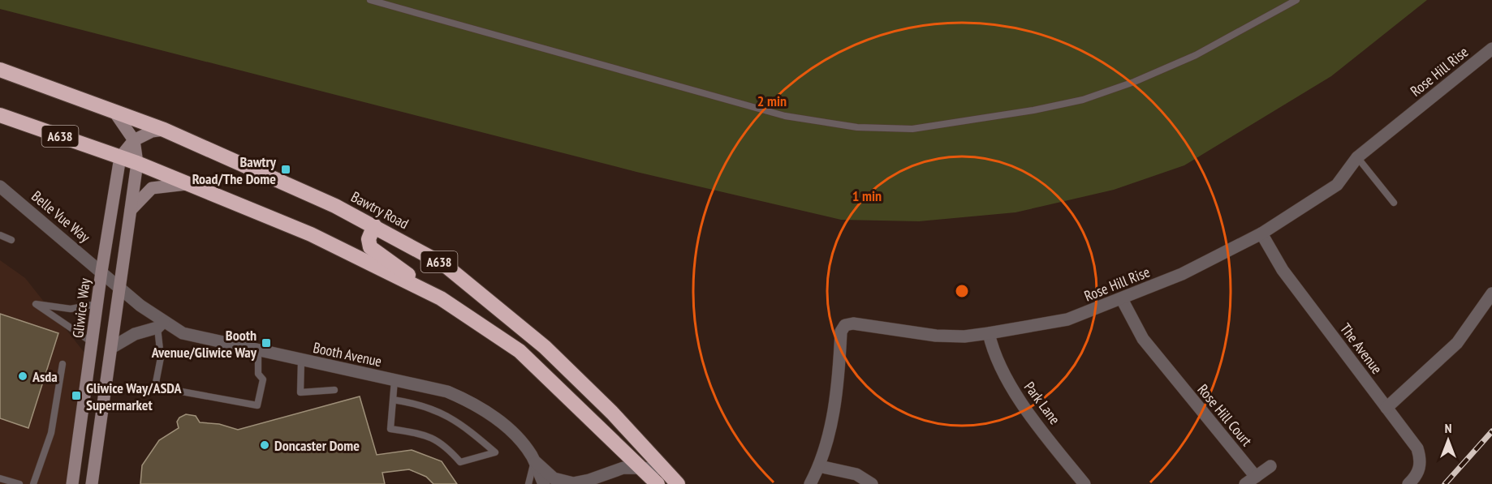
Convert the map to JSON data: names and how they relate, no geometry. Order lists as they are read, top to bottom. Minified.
{"streets":{"highway":["A638","Bawtry Road"],"street":["Rose Hill Rise","Belle Vue Way","Gliwice Way","The Avenue","Booth Avenue","Park Lane","Rose Hill Court"]},"crossings":[["Rose Hill Rise","The Avenue"],["Rose Hill Rise","Park Lane"],["Rose Hill Rise","Rose Hill Court"],["A638","Gliwice Way"],["Bawtry Road","Gliwice Way"],["Belle Vue Way","Gliwice Way"],["Belle Vue Way","Booth Avenue"]],"places":{"transit":["Bawtry Road/The Dome","Booth Avenue/Gliwice Way","Gliwice Way/ASDA Supermarket"],"other":["Asda","Doncaster Dome"]},"north":"top","rings":["2 min","1 min"]}
